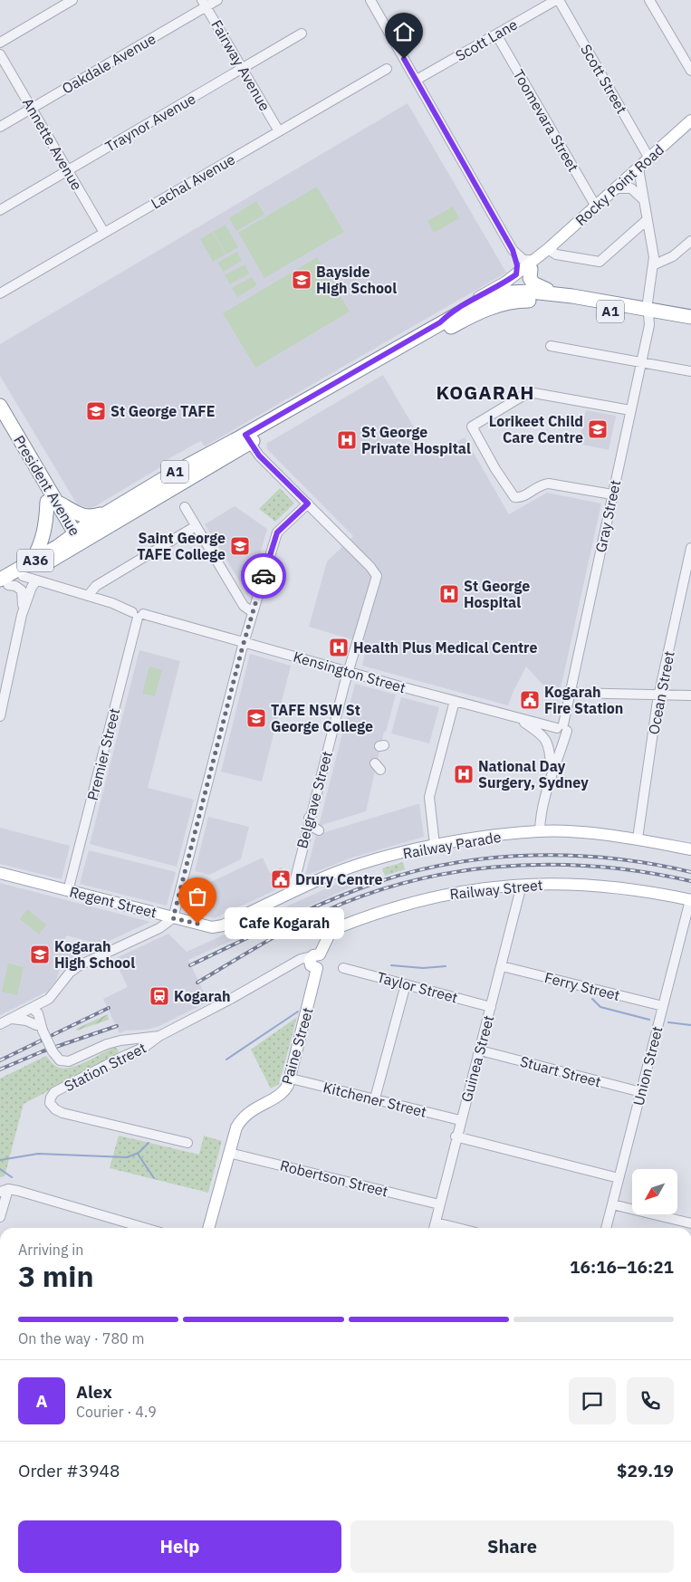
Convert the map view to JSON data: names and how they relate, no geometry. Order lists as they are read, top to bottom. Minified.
{"streets":{"highway":["A1","President Avenue","A36"],"main road":["Rocky Point Road","Railway Parade","Railway Street","Regent Street","Paine Street"],"street":["Scott Lane","Oakdale Avenue","Fairway Avenue","Scott Street","Toomevara Street","Traynor Avenue","Annette Avenue","Lachal Avenue","Gray Street","Kensington Street","Ocean Street","Premier Street","Belgrave Street","Ferry Street","Taylor Street","Guinea Street","Union Street","Station Street","Stuart Street","Kitchener Street","Robertson Street"]},"crossings":[["Scott Lane","Scott Street"],["Scott Lane","Toomevara Street"],["Oakdale Avenue","Fairway Avenue"],["Oakdale Avenue","Annette Avenue"],["Fairway Avenue","Traynor Avenue"],["Fairway Avenue","Lachal Avenue"],["Scott Street","Rocky Point Road"],["Toomevara Street","Rocky Point Road"],["Traynor Avenue","Annette Avenue"],["Annette Avenue","Lachal Avenue"],["Rocky Point Road","A1"],["Rocky Point Road","Gray Street"],["A1","President Avenue"],["A1","Gray Street"],["A1","A36"],["President Avenue","A36"],["Gray Street","Kensington Street"],["Gray Street","Railway Parade"],["A36","Kensington Street"],["Kensington Street","Premier Street"],["Kensington Street","Belgrave Street"],["Ocean Street","Railway Parade"],["Premier Street","Regent Street"],["Belgrave Street","Railway Parade"],["Railway Parade","Regent Street"],["Railway Street","Paine Street"],["Railway Street","Guinea Street"],["Railway Street","Union Street"],["Railway Street","Station Street"],["Ferry Street","Guinea Street"],["Ferry Street","Union Street"],["Taylor Street","Guinea Street"],["Paine Street","Station Street"],["Paine Street","Kitchener Street"],["Paine Street","Robertson Street"],["Guinea Street","Stuart Street"],["Guinea Street","Kitchener Street"],["Guinea Street","Robertson Street"],["Union Street","Stuart Street"]],"districts":["KOGARAH"],"places":{"school or university":["Bayside High School","St George TAFE","Lorikeet Child Care Centre","Saint George TAFE College","TAFE NSW St George College","Kogarah High School"],"hospital":["St George Private Hospital","St George Hospital","Health Plus Medical Centre","National Day Surgery, Sydney"],"public building":["Kogarah Fire Station","Drury Centre"],"other":["Cafe Kogarah"],"station":["Kogarah"]},"north":"bottom left","page":{"bubble":"Cafe Kogarah","heading":["3 min","Arriving in","16:16–16:21"],"panel":["Alex","Courier · 4.9","Order #3948","$29.19"],"bar":"On the way · 780 m","round":"A","buttons":["Help","Share"]}}
